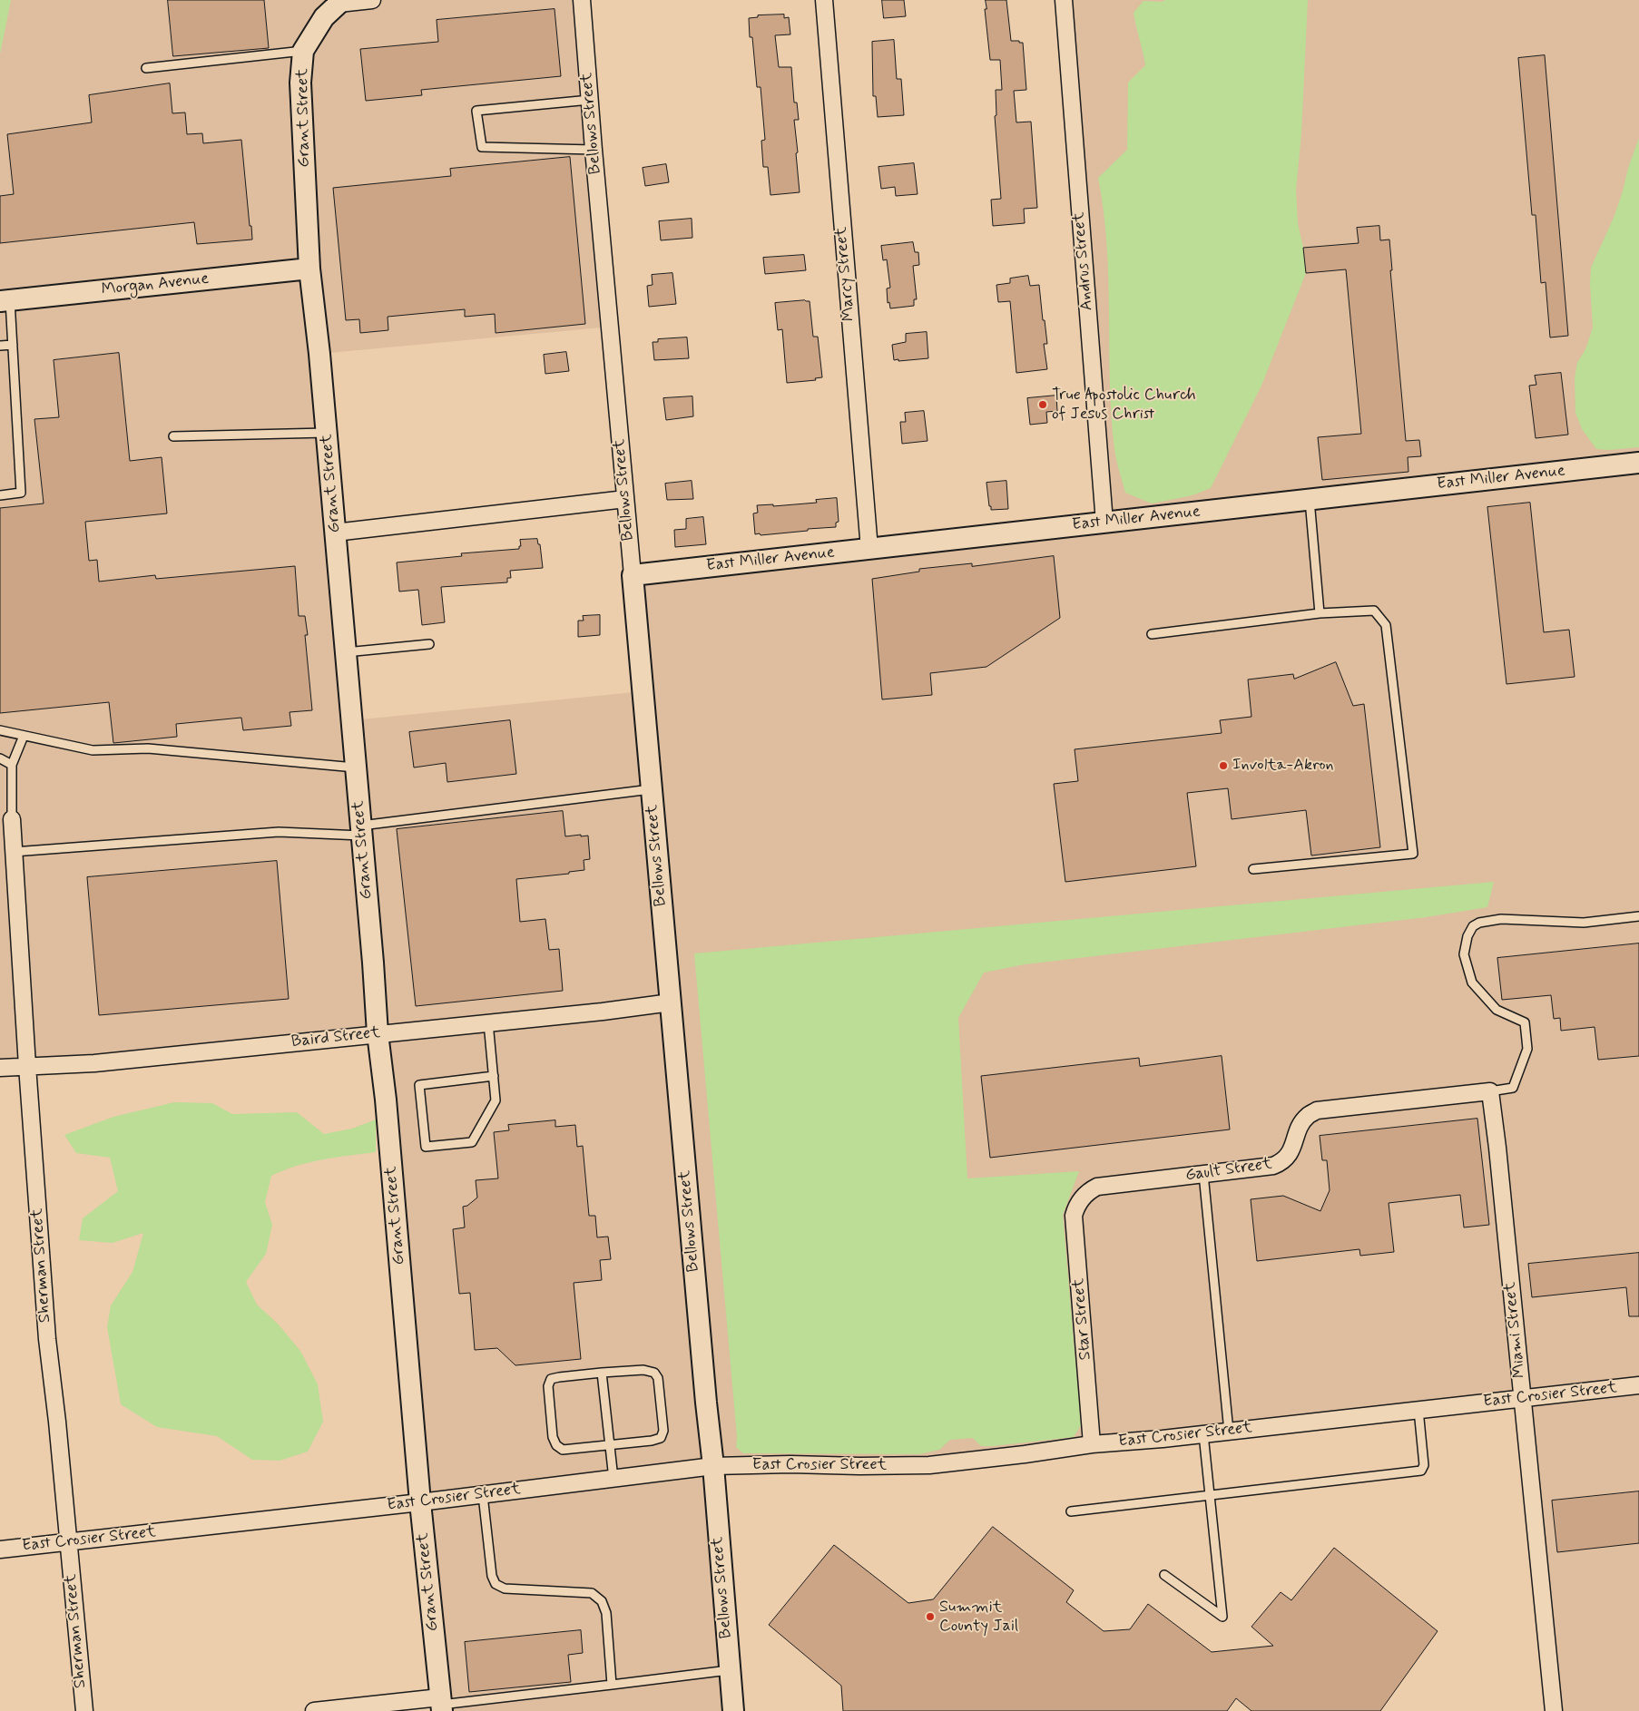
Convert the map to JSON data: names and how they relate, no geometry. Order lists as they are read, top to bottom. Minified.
{"streets":{"street":["Grant Street","Bellows Street","Andrus Street","Marcy Street","Morgan Avenue","East Miller Avenue","Baird Street","Gault Street","Sherman Street","Star Street","Miami Street","East Crosier Street"]},"crossings":[["Grant Street","Morgan Avenue"],["Grant Street","Baird Street"],["Grant Street","East Crosier Street"],["Bellows Street","East Miller Avenue"],["Bellows Street","Baird Street"],["Bellows Street","East Crosier Street"],["Andrus Street","East Miller Avenue"],["Marcy Street","East Miller Avenue"],["Baird Street","Sherman Street"],["Gault Street","Star Street"],["Gault Street","Miami Street"],["Sherman Street","East Crosier Street"],["Star Street","East Crosier Street"],["Miami Street","East Crosier Street"]],"places":["True Apostolic Church of Jesus Christ","Involta-Akron","Summit County Jail"]}
